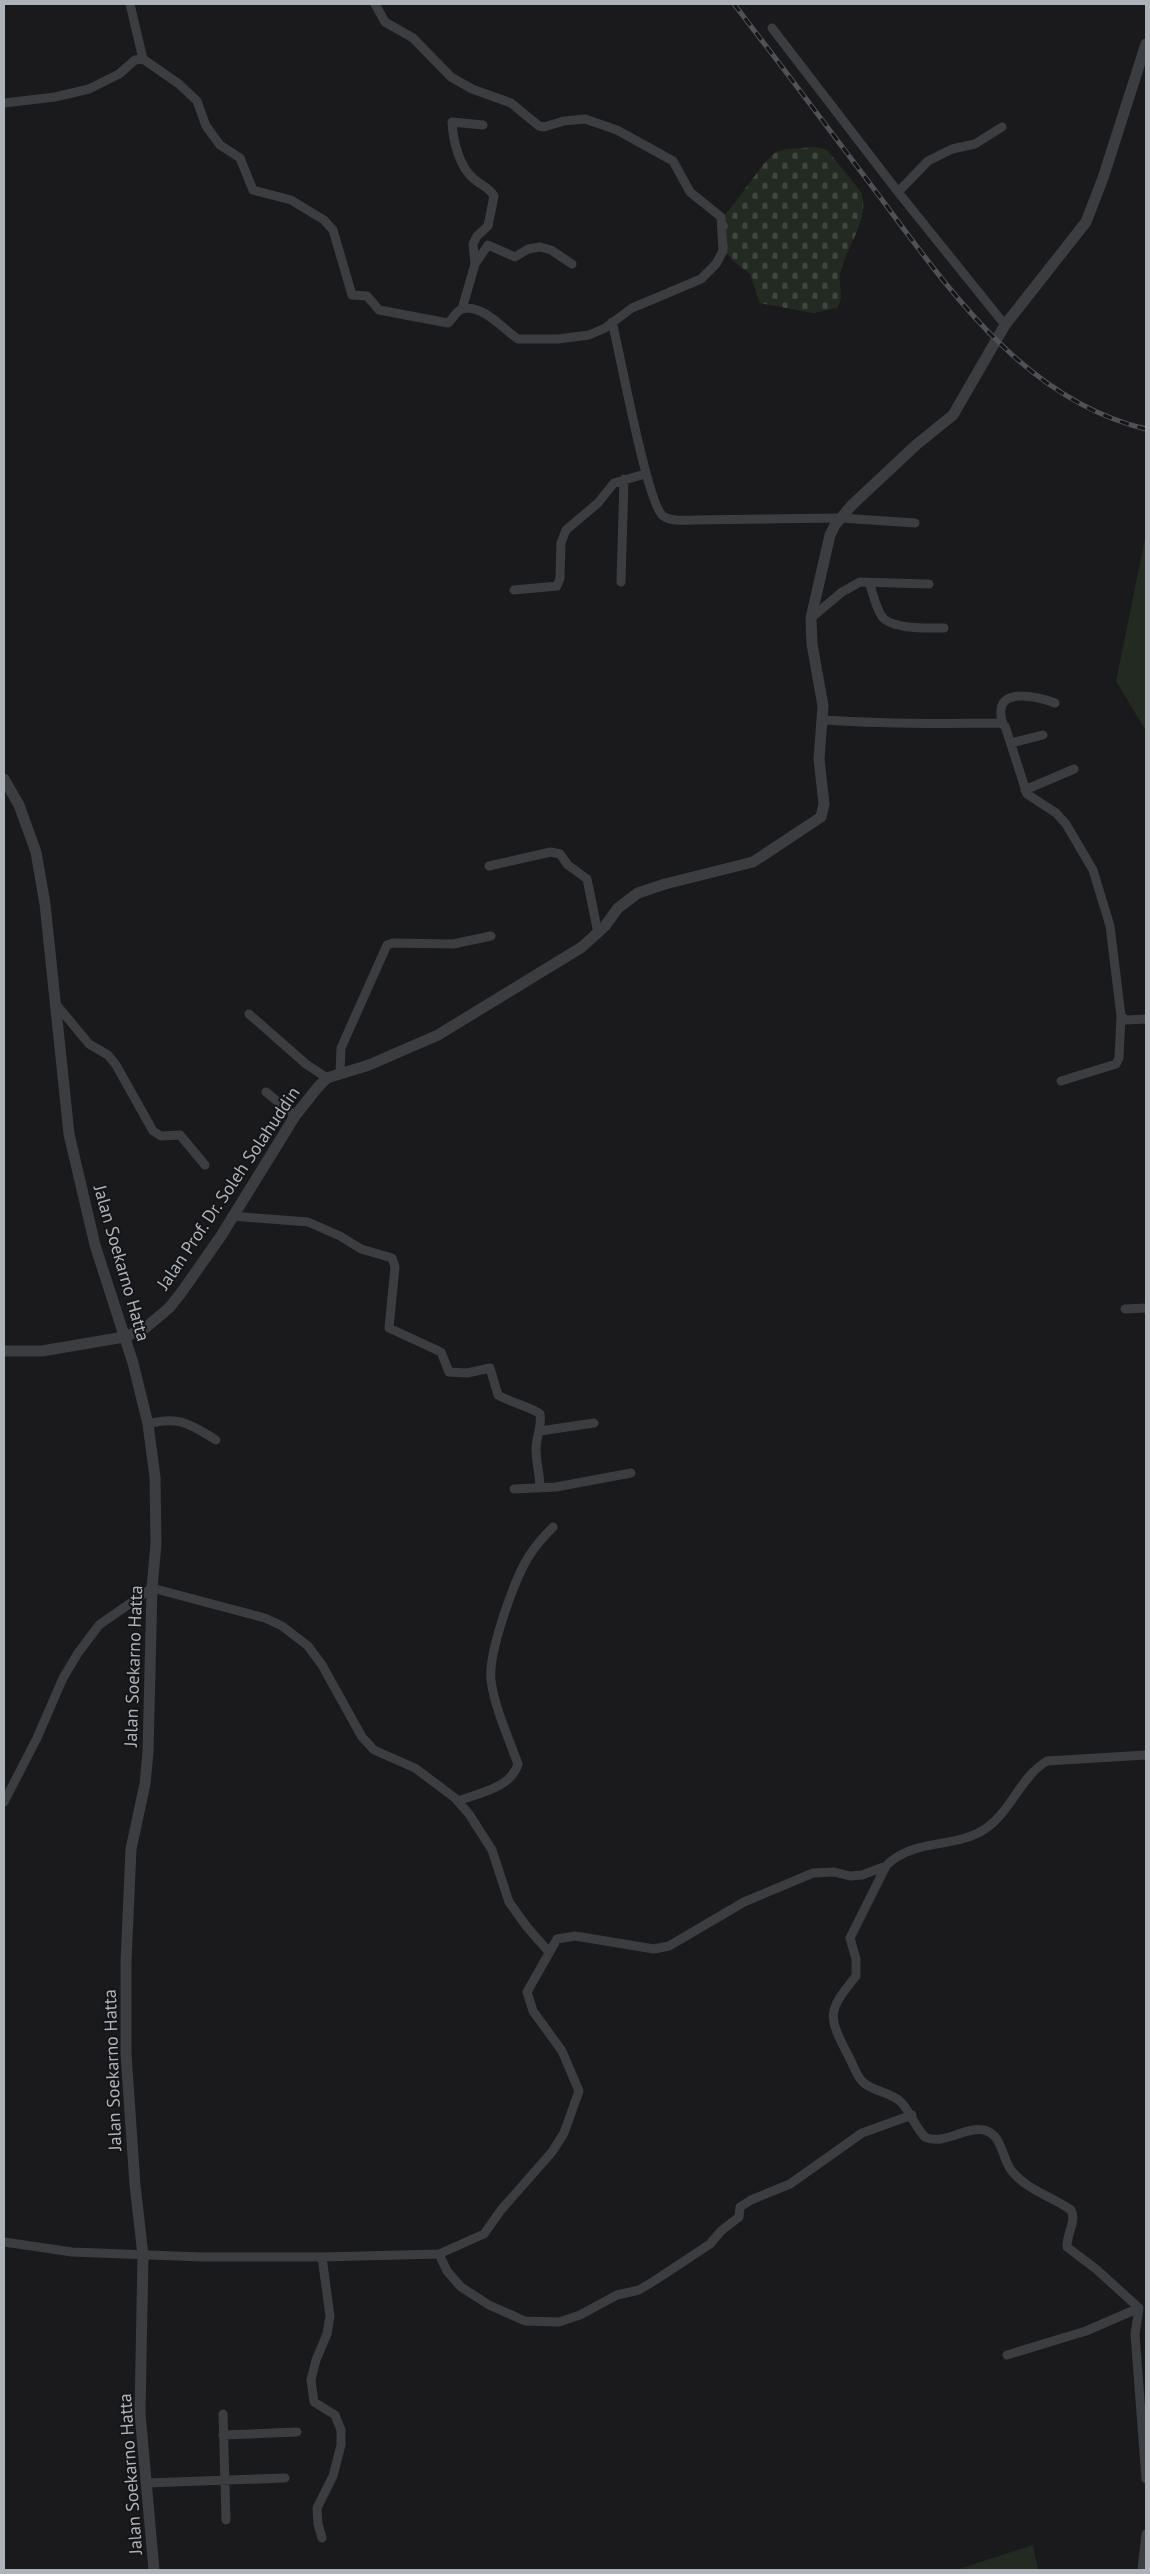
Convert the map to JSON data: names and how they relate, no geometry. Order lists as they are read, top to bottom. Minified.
{"streets":{"street":["Jalan Prof. Dr. Soleh Solahuddin","Jalan Soekarno Hatta"]},"crossings":[["Jalan Prof. Dr. Soleh Solahuddin","Jalan Soekarno Hatta"]]}
